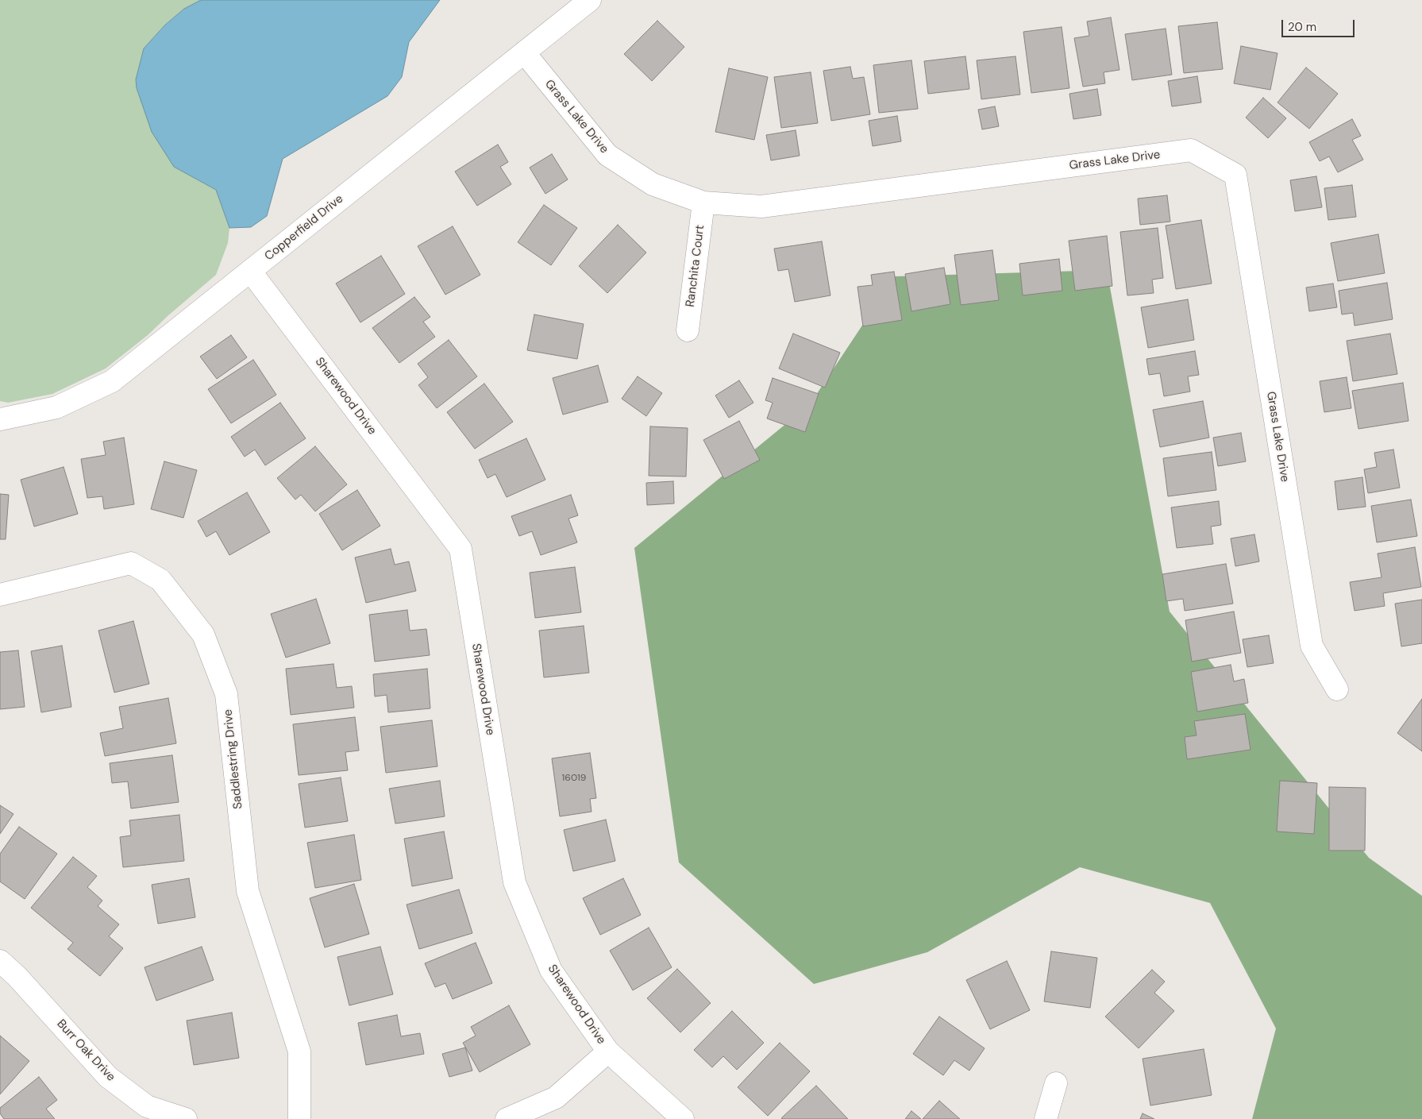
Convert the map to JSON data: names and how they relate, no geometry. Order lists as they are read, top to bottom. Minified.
{"streets":{"street":["Grass Lake Drive","Copperfield Drive","Ranchita Court","Sharewood Drive","Saddlestring Drive","Burr Oak Drive"]},"crossings":[["Grass Lake Drive","Copperfield Drive"],["Grass Lake Drive","Ranchita Court"],["Copperfield Drive","Sharewood Drive"]],"house_numbers":["16019"],"scale_bar":"20 m"}
